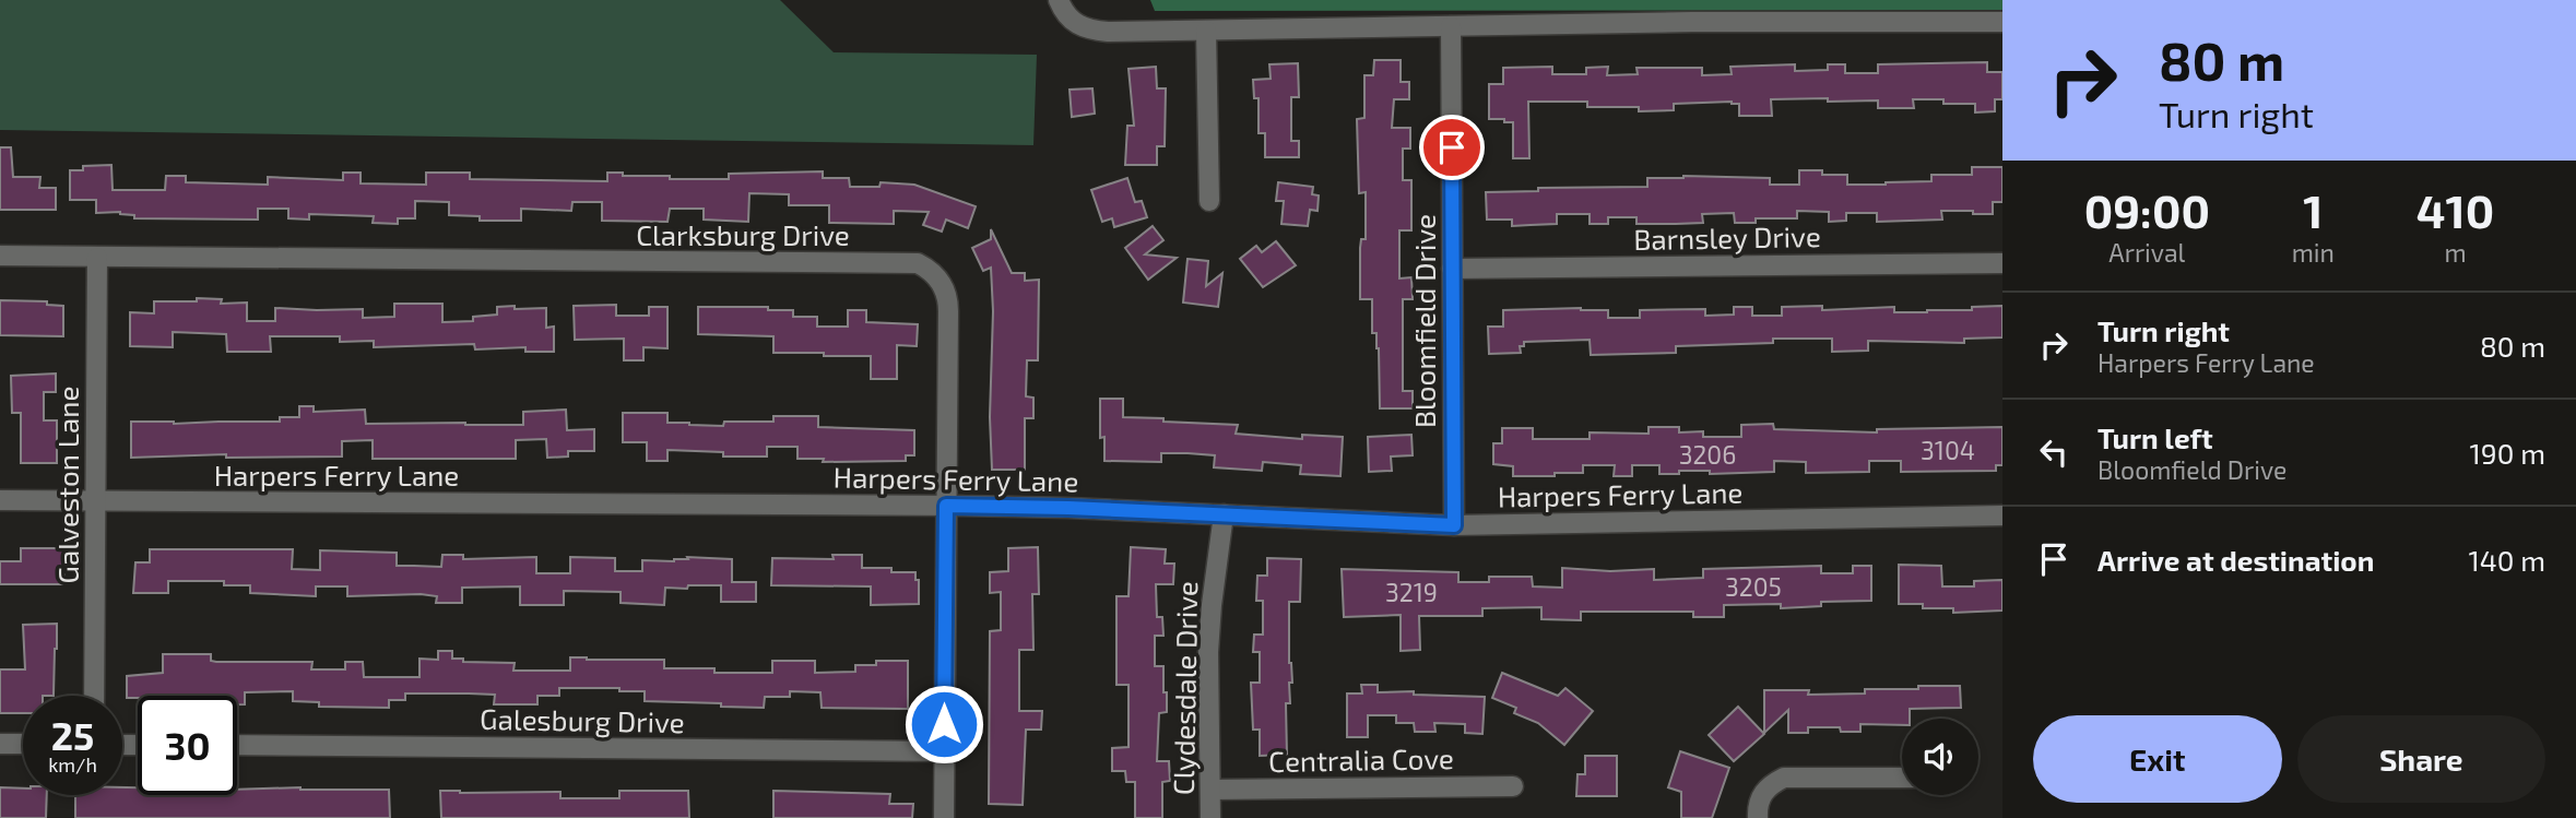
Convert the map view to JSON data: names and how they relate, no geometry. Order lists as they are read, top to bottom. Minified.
{"streets":{"street":["Clarksburg Drive","Barnsley Drive","Bloomfield Drive","Harpers Ferry Lane","Galveston Lane","Clydesdale Drive","Galesburg Drive","Centralia Cove"]},"crossings":[["Clarksburg Drive","Harpers Ferry Lane"],["Clarksburg Drive","Galveston Lane"],["Clarksburg Drive","Galesburg Drive"],["Barnsley Drive","Bloomfield Drive"],["Bloomfield Drive","Harpers Ferry Lane"],["Harpers Ferry Lane","Galveston Lane"],["Harpers Ferry Lane","Clydesdale Drive"],["Clydesdale Drive","Centralia Cove"]],"house_numbers":["3104","3206","3205","3219"],"page":{"turn":["80 m","Turn right"],"eta":["09:00","Arrival","1","min","410","m"],"list":[{"name":"Turn right","note":"Harpers Ferry Lane","value":"80 m"},{"name":"Turn left","note":"Bloomfield Drive","value":"190 m"},{"name":"Arrive at destination","value":"140 m"}],"speed":"25 km/h","limit":"30","buttons":["Exit","Share"]}}
